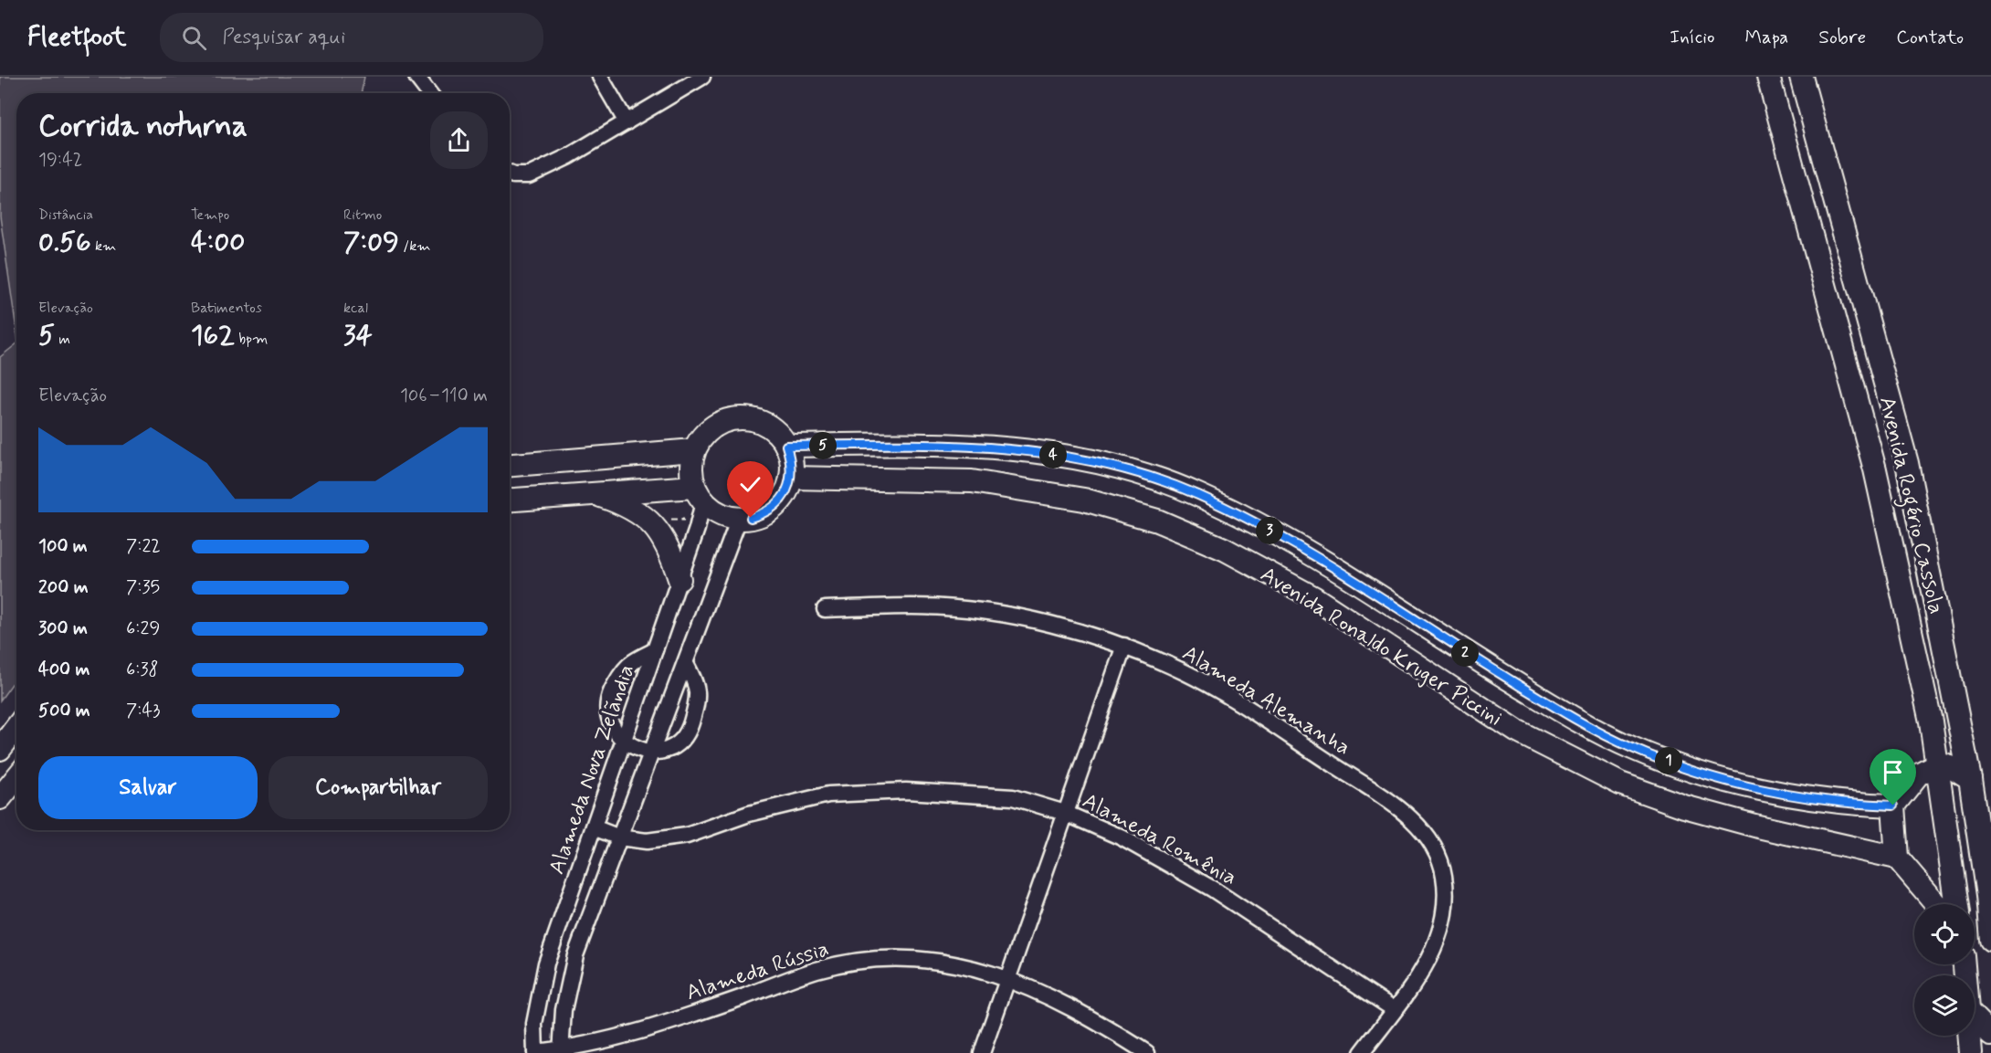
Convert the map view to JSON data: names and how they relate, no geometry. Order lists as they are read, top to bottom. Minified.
{"streets":{"main road":["Avenida Rogério Cassola","Avenida Ronaldo Kruger Piccini"],"street":["Alameda Alemanha","Alameda Nova Zelãndia","Alameda Romênia","Alameda Rússia"]},"crossings":[["Avenida Ronaldo Kruger Piccini","Alameda Nova Zelãndia"],["Alameda Alemanha","Alameda Romênia"],["Alameda Nova Zelãndia","Alameda Romênia"],["Alameda Nova Zelãndia","Alameda Rússia"]],"page":{"header":"Fleetfoot","search":"Pesquisar aqui","nav":["Início","Mapa","Sobre","Contato"],"heading":["Corrida noturna","19:42"],"stats":[["Distância","0.56 km"],["Tempo","4:00"],["Ritmo","7:09 /km"],["Elevação","5 m"],["Batimentos","162 bpm"],["kcal","34"]],"chart":["Elevação","106–110 m"],"pins":["5","4","3","2","1"],"list":[{"name":"100 m","note":"7:22"},{"name":"200 m","note":"7:35"},{"name":"300 m","note":"6:29"},{"name":"400 m","note":"6:38"},{"name":"500 m","note":"7:43"}],"buttons":["Salvar","Compartilhar"]}}
